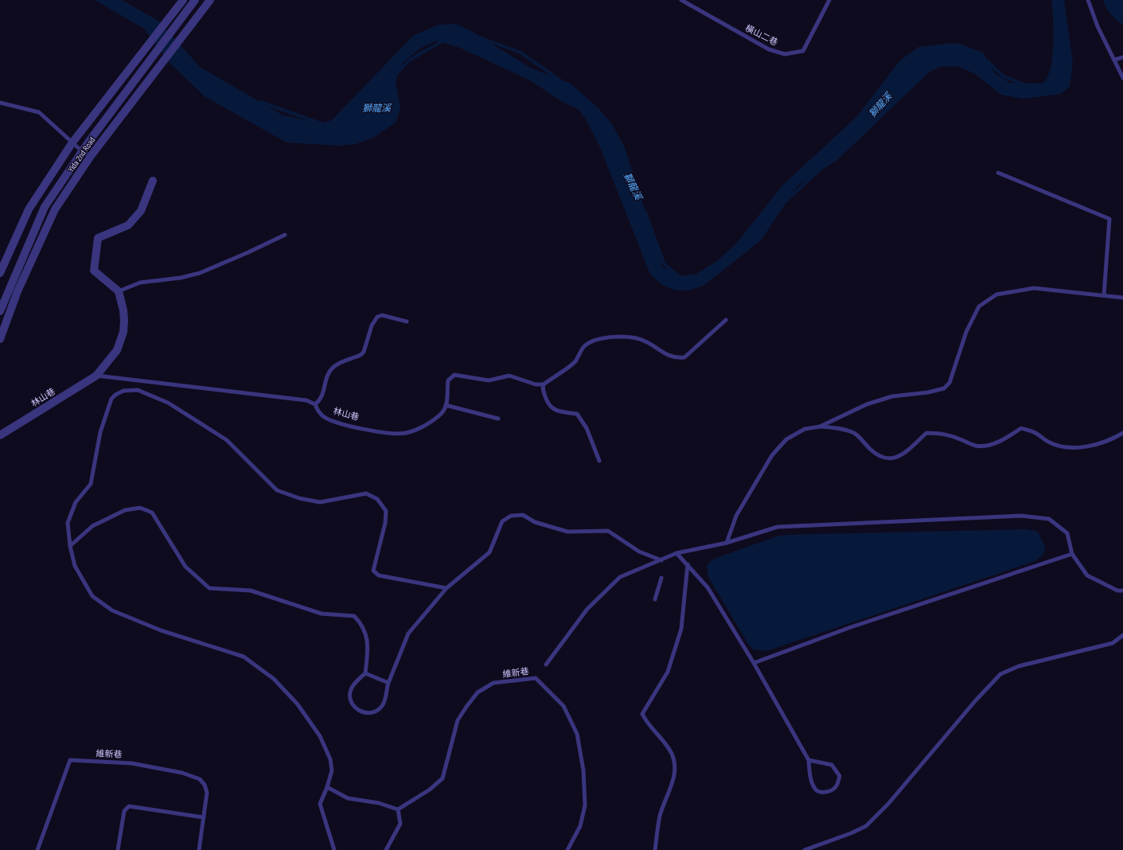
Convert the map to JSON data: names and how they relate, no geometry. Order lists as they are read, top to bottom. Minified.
{"streets":{"street":["Yida 2nd Road","林山巷"],"lane":["橫山二巷","維新巷"]},"water":["獅龍溪"]}
